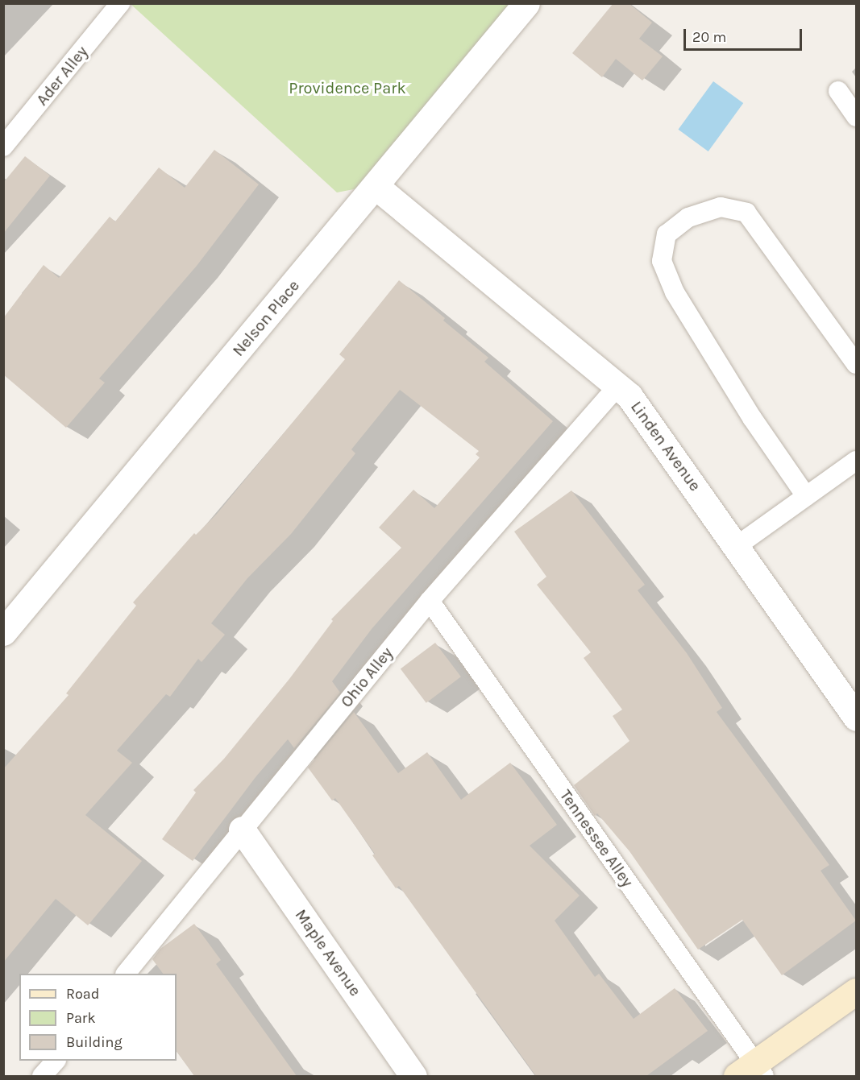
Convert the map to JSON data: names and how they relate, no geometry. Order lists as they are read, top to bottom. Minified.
{"streets":{"street":["Nelson Place","Linden Avenue","Maple Avenue"],"lane":["Ader Alley","Ohio Alley","Tennessee Alley"]},"crossings":[["Nelson Place","Linden Avenue"],["Linden Avenue","Ohio Alley"],["Ohio Alley","Tennessee Alley"],["Ohio Alley","Maple Avenue"]],"parks":["Providence Park"],"legend":["Road","Park","Building"],"scale_bar":"20 m"}
